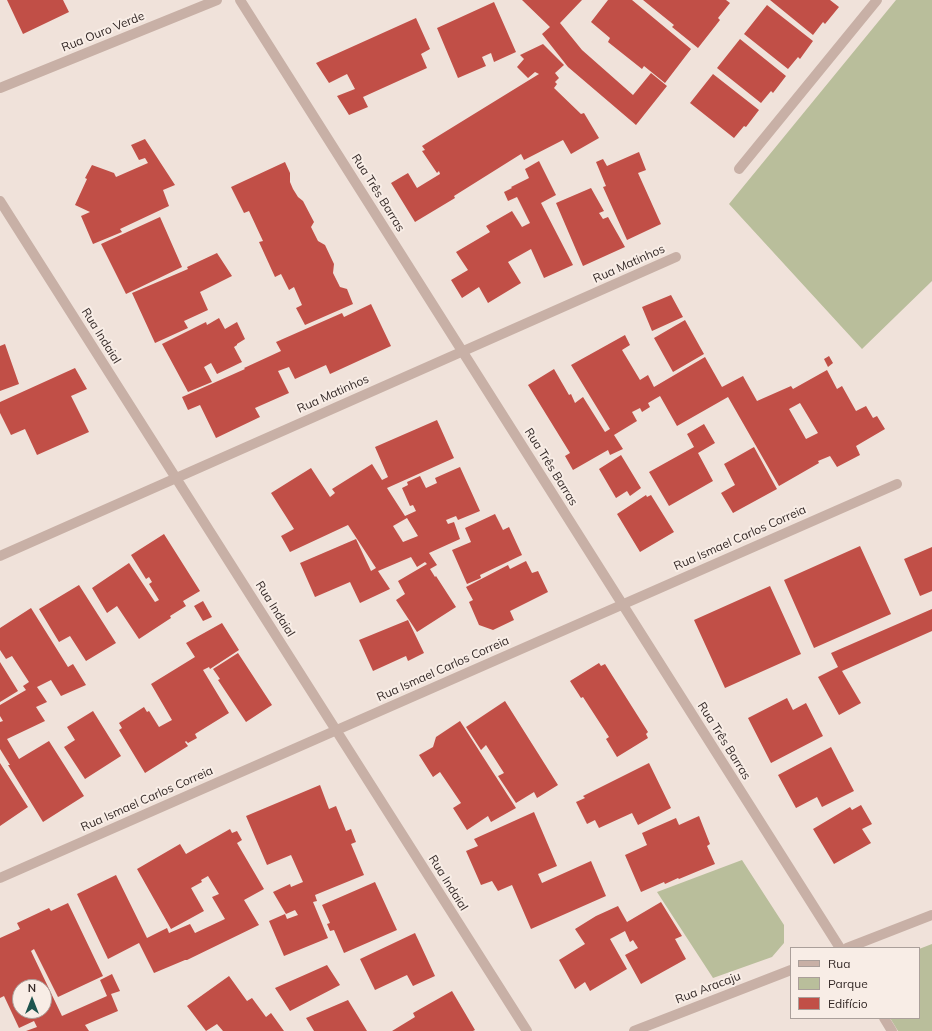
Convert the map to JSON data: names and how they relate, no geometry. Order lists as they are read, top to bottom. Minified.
{"streets":{"street":["Rua Ouro Verde","Rua Três Barras","Rua Matinhos","Rua Indaial","Rua Ismael Carlos Correia","Rua Aracaju"]},"crossings":[["Rua Três Barras","Rua Matinhos"],["Rua Três Barras","Rua Ismael Carlos Correia"],["Rua Matinhos","Rua Indaial"],["Rua Indaial","Rua Ismael Carlos Correia"]],"legend":["Rua","Parque","Edifício"],"north":"top"}
